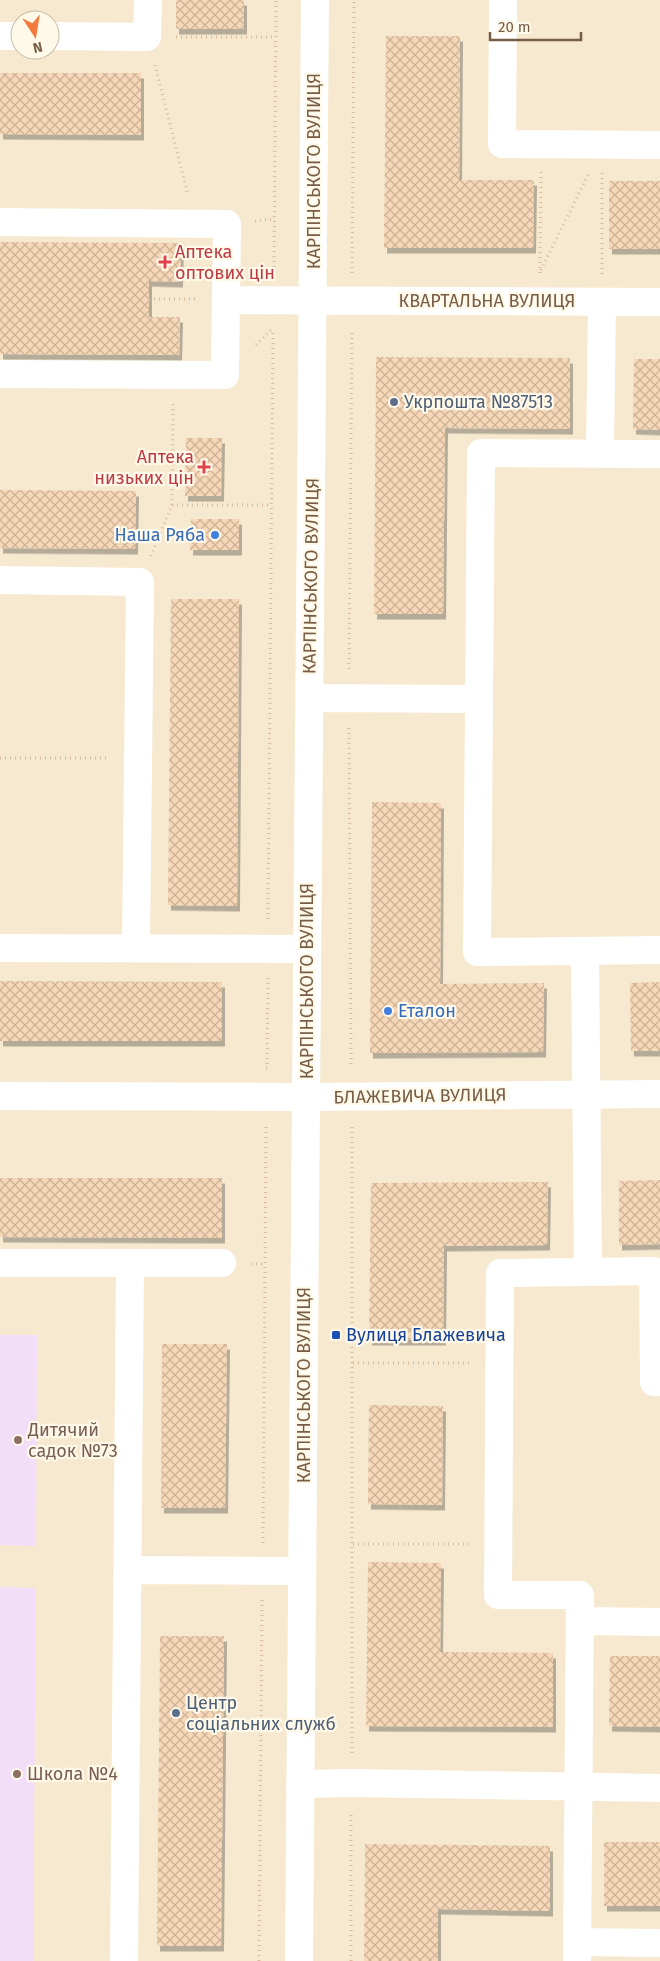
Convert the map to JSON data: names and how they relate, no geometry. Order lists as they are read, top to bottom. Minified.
{"streets":{"street":["КАРПІНСЬКОГО ВУЛИЦЯ","КВАРТАЛЬНА ВУЛИЦЯ","БЛАЖЕВИЧА ВУЛИЦЯ"]},"crossings":[["КАРПІНСЬКОГО ВУЛИЦЯ","КВАРТАЛЬНА ВУЛИЦЯ"],["КАРПІНСЬКОГО ВУЛИЦЯ","БЛАЖЕВИЧА ВУЛИЦЯ"]],"places":{"health":["Аптека оптових цін","Аптека низьких цін"],"other":["Укрпошта №87513","Наша Ряба","Еталон","Дитячий садок №73","Центр соціальних служб","Школа №4"],"transit":["Вулиця Блажевича"]},"scale_bar":"20 m","north":"bottom"}
